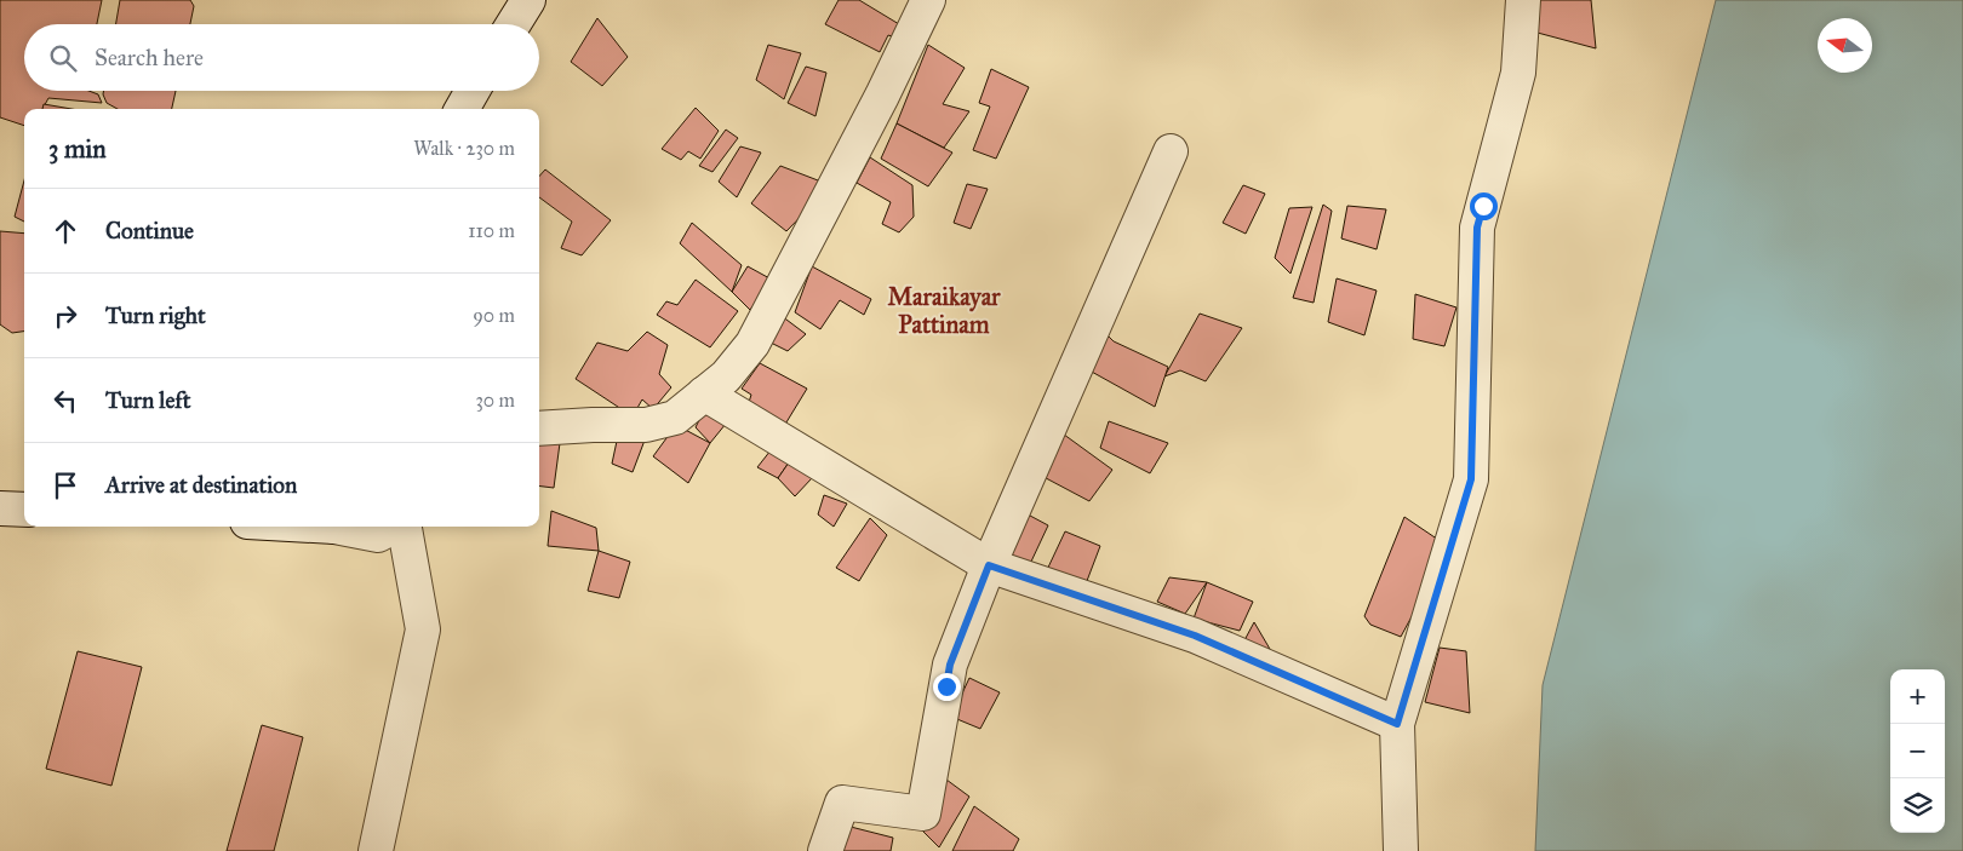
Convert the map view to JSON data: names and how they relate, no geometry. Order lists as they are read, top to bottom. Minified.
{"districts":["Maraikayar Pattinam"],"north":"left","page":{"search":"Search here","heading":["3 min","Walk · 230 m"],"list":[["Continue","110 m"],["Turn right","90 m"],["Turn left","30 m"],"Arrive at destination"],"map_buttons":["+","−"]}}
